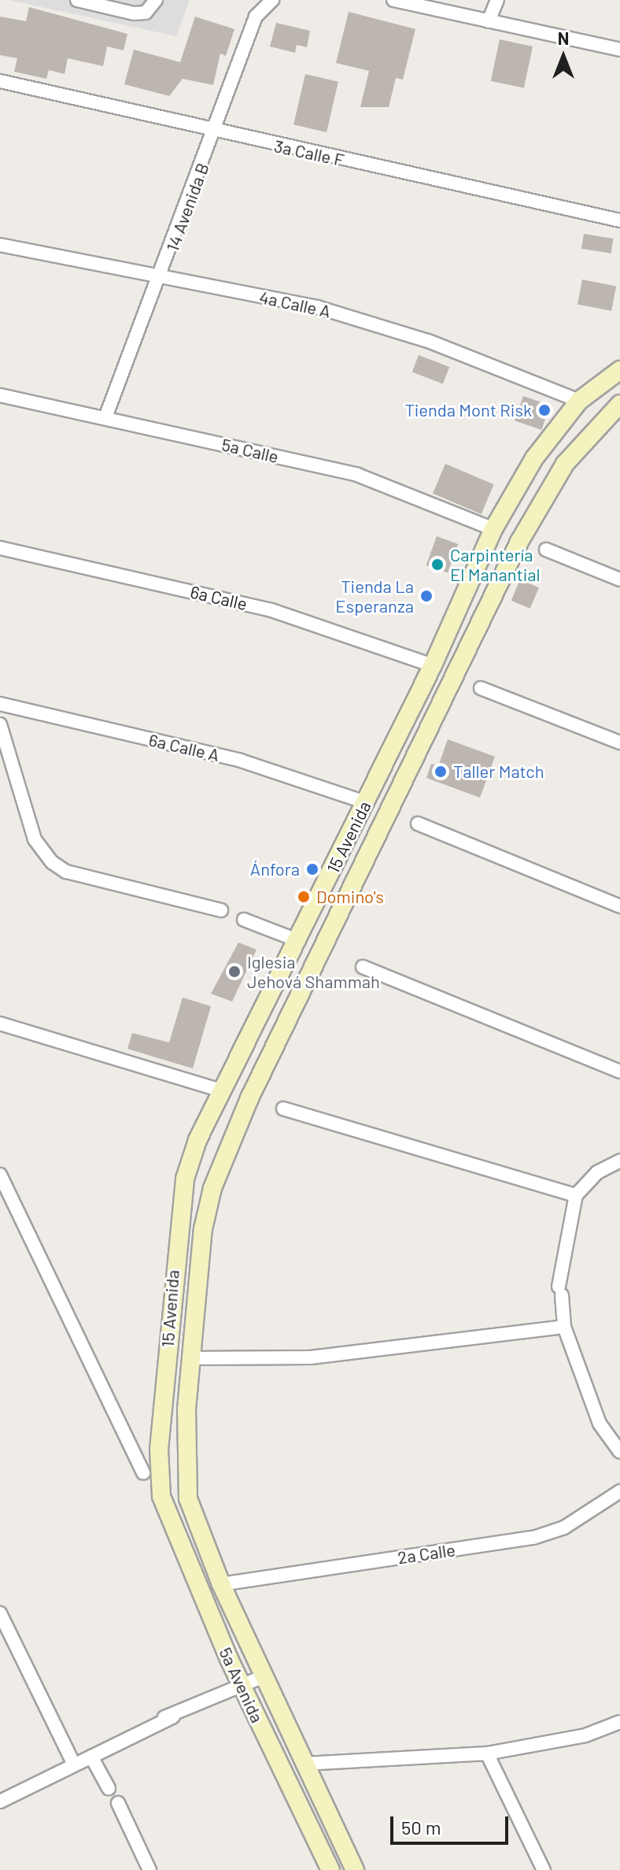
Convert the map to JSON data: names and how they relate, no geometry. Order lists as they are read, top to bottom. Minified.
{"streets":{"main road":["15 Avenida","5a Avenida"],"street":["3a Calle F","14 Avenida B","4a Calle A","5a Calle","6a Calle","6a Calle A","2a Calle"]},"crossings":[["3a Calle F","14 Avenida B"],["14 Avenida B","4a Calle A"],["14 Avenida B","5a Calle"],["4a Calle A","15 Avenida"],["5a Calle","15 Avenida"],["6a Calle","15 Avenida"],["6a Calle A","15 Avenida"],["15 Avenida","5a Avenida"],["2a Calle","5a Avenida"]],"places":["Tienda Mont Risk","Carpintería El Manantial","Tienda La Esperanza","Taller Match","Ánfora","Domino's","Iglesia Jehová Shammah"],"scale_bar":"50 m","north":"top"}
